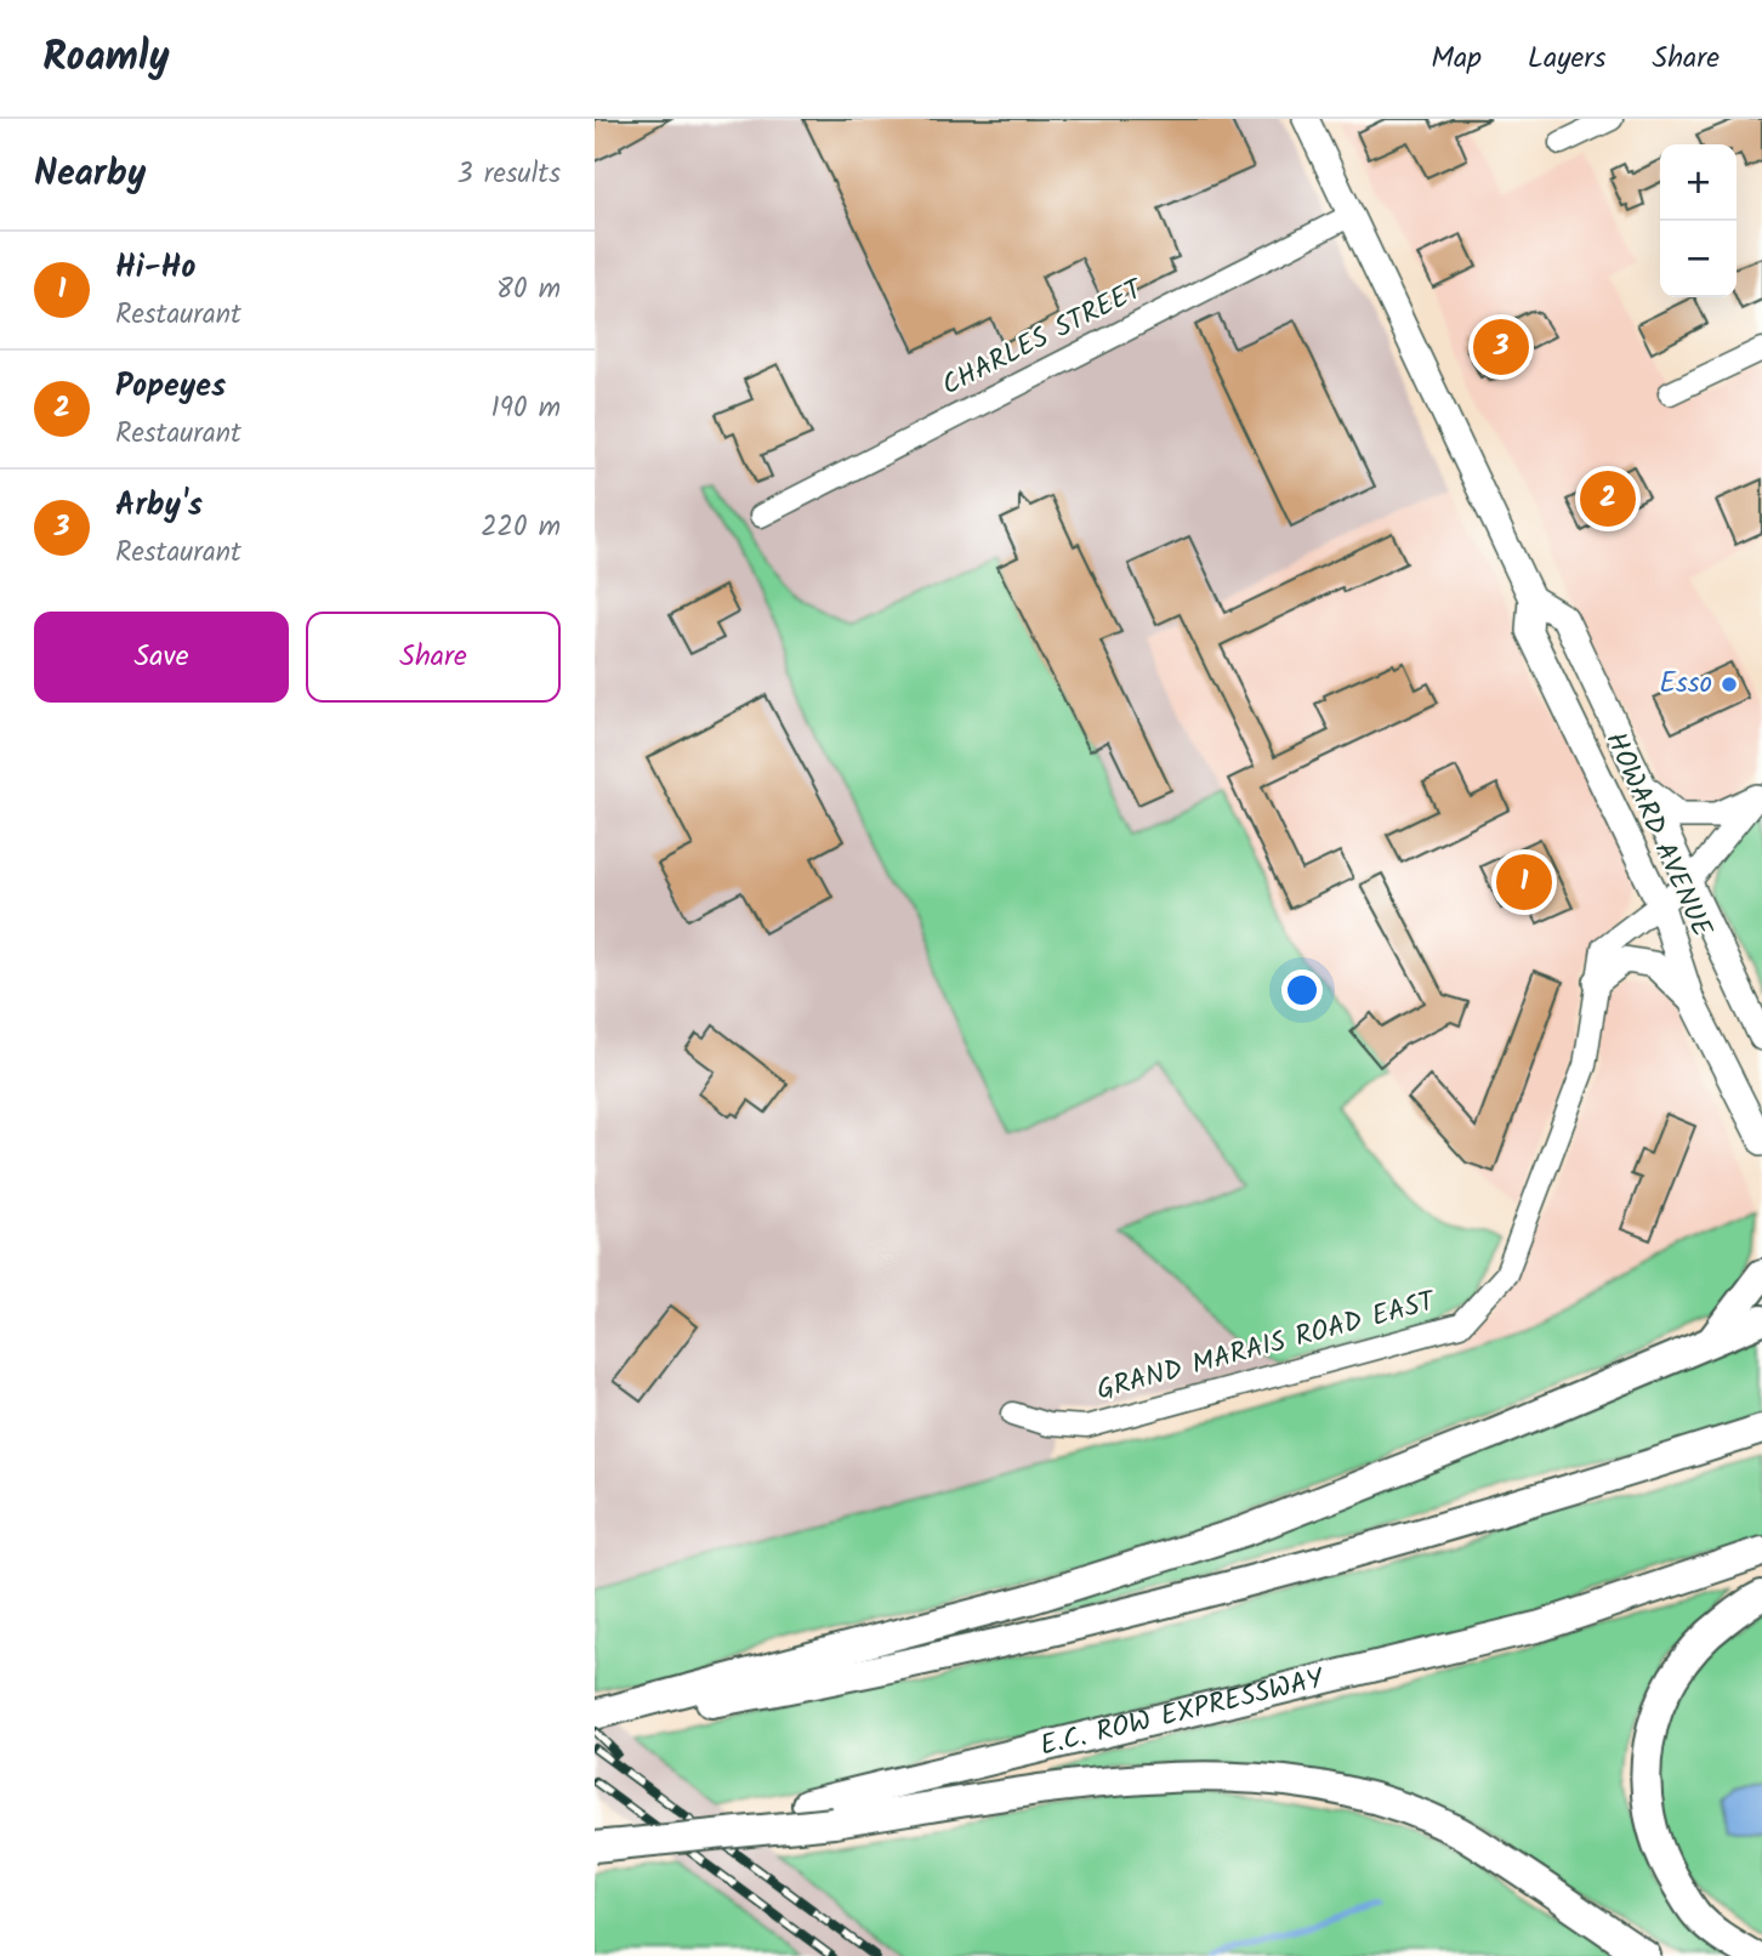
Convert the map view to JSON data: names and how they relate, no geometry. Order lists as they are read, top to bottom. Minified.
{"streets":{"highway":["E.C. ROW EXPRESSWAY"],"main road":["HOWARD AVENUE"],"street":["CHARLES STREET","GRAND MARAIS ROAD EAST"]},"crossings":[["CHARLES STREET","HOWARD AVENUE"],["HOWARD AVENUE","GRAND MARAIS ROAD EAST"]],"places":["Esso"],"page":{"header":"Roamly","nav":["Map","Layers","Share"],"heading":["Nearby","3 results"],"map_buttons":["+","−"],"list":[{"mark":"1","name":"Hi-Ho","note":"Restaurant","value":"80 m"},{"mark":"2","name":"Popeyes","note":"Restaurant","value":"190 m"},{"mark":"3","name":"Arby's","note":"Restaurant","value":"220 m"}],"pins":["3","2","1"],"buttons":["Save","Share"]}}
